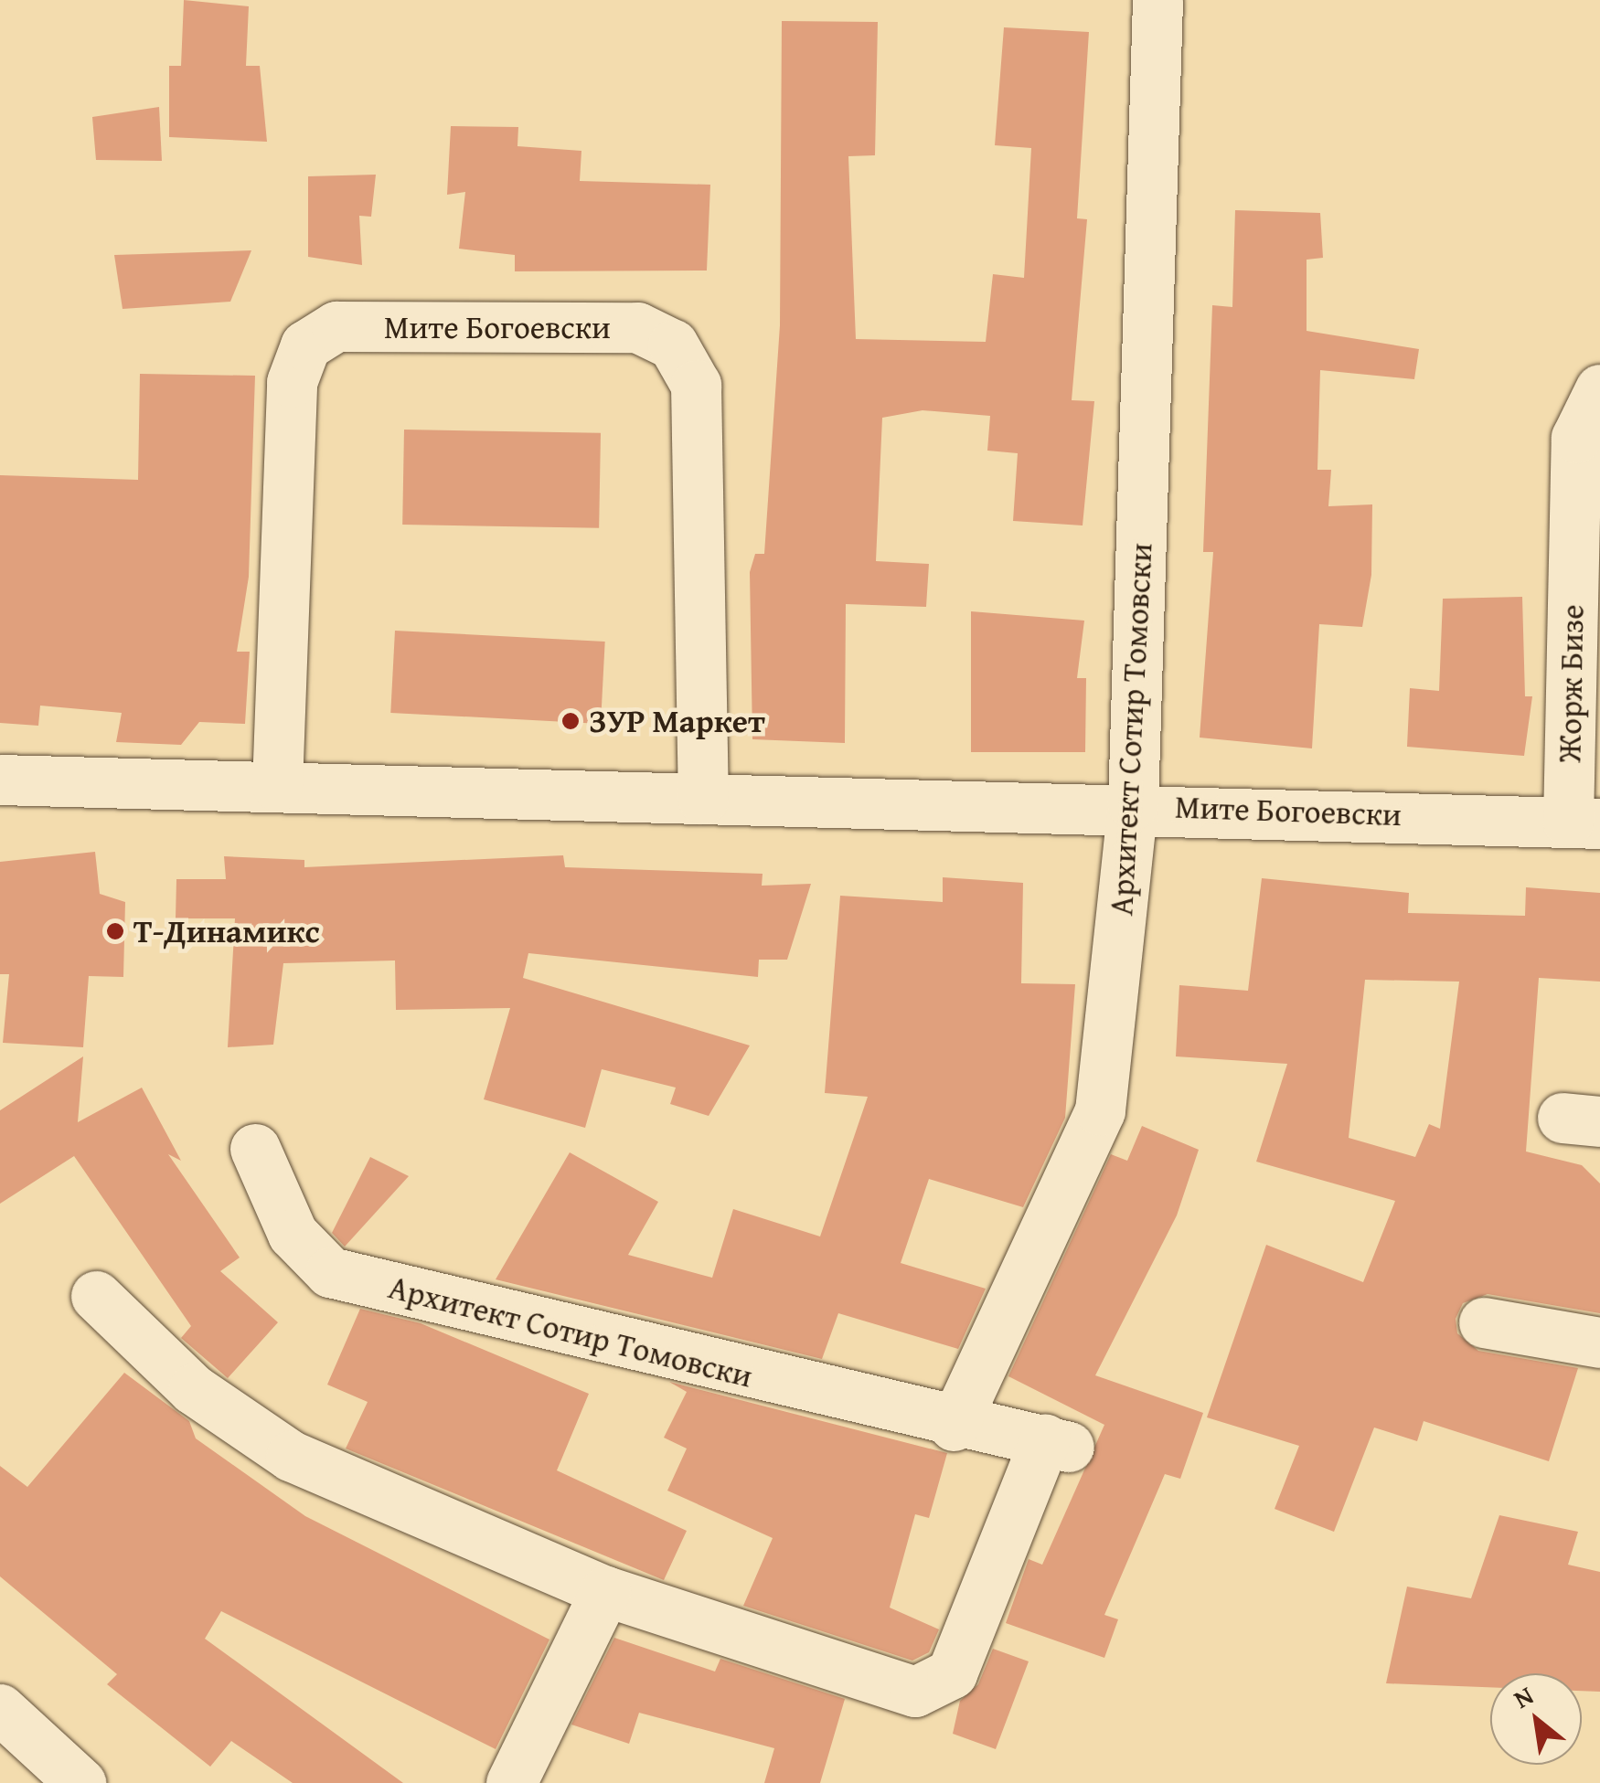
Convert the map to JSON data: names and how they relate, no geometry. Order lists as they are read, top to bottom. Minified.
{"streets":{"street":["Мите Богоевски","Жорж Бизе","Архитект Сотир Томовски"]},"crossings":[["Мите Богоевски","Жорж Бизе"],["Мите Богоевски","Архитект Сотир Томовски"]],"places":["ЗУР Маркет","Т-Динамикс"],"north":"top left"}
